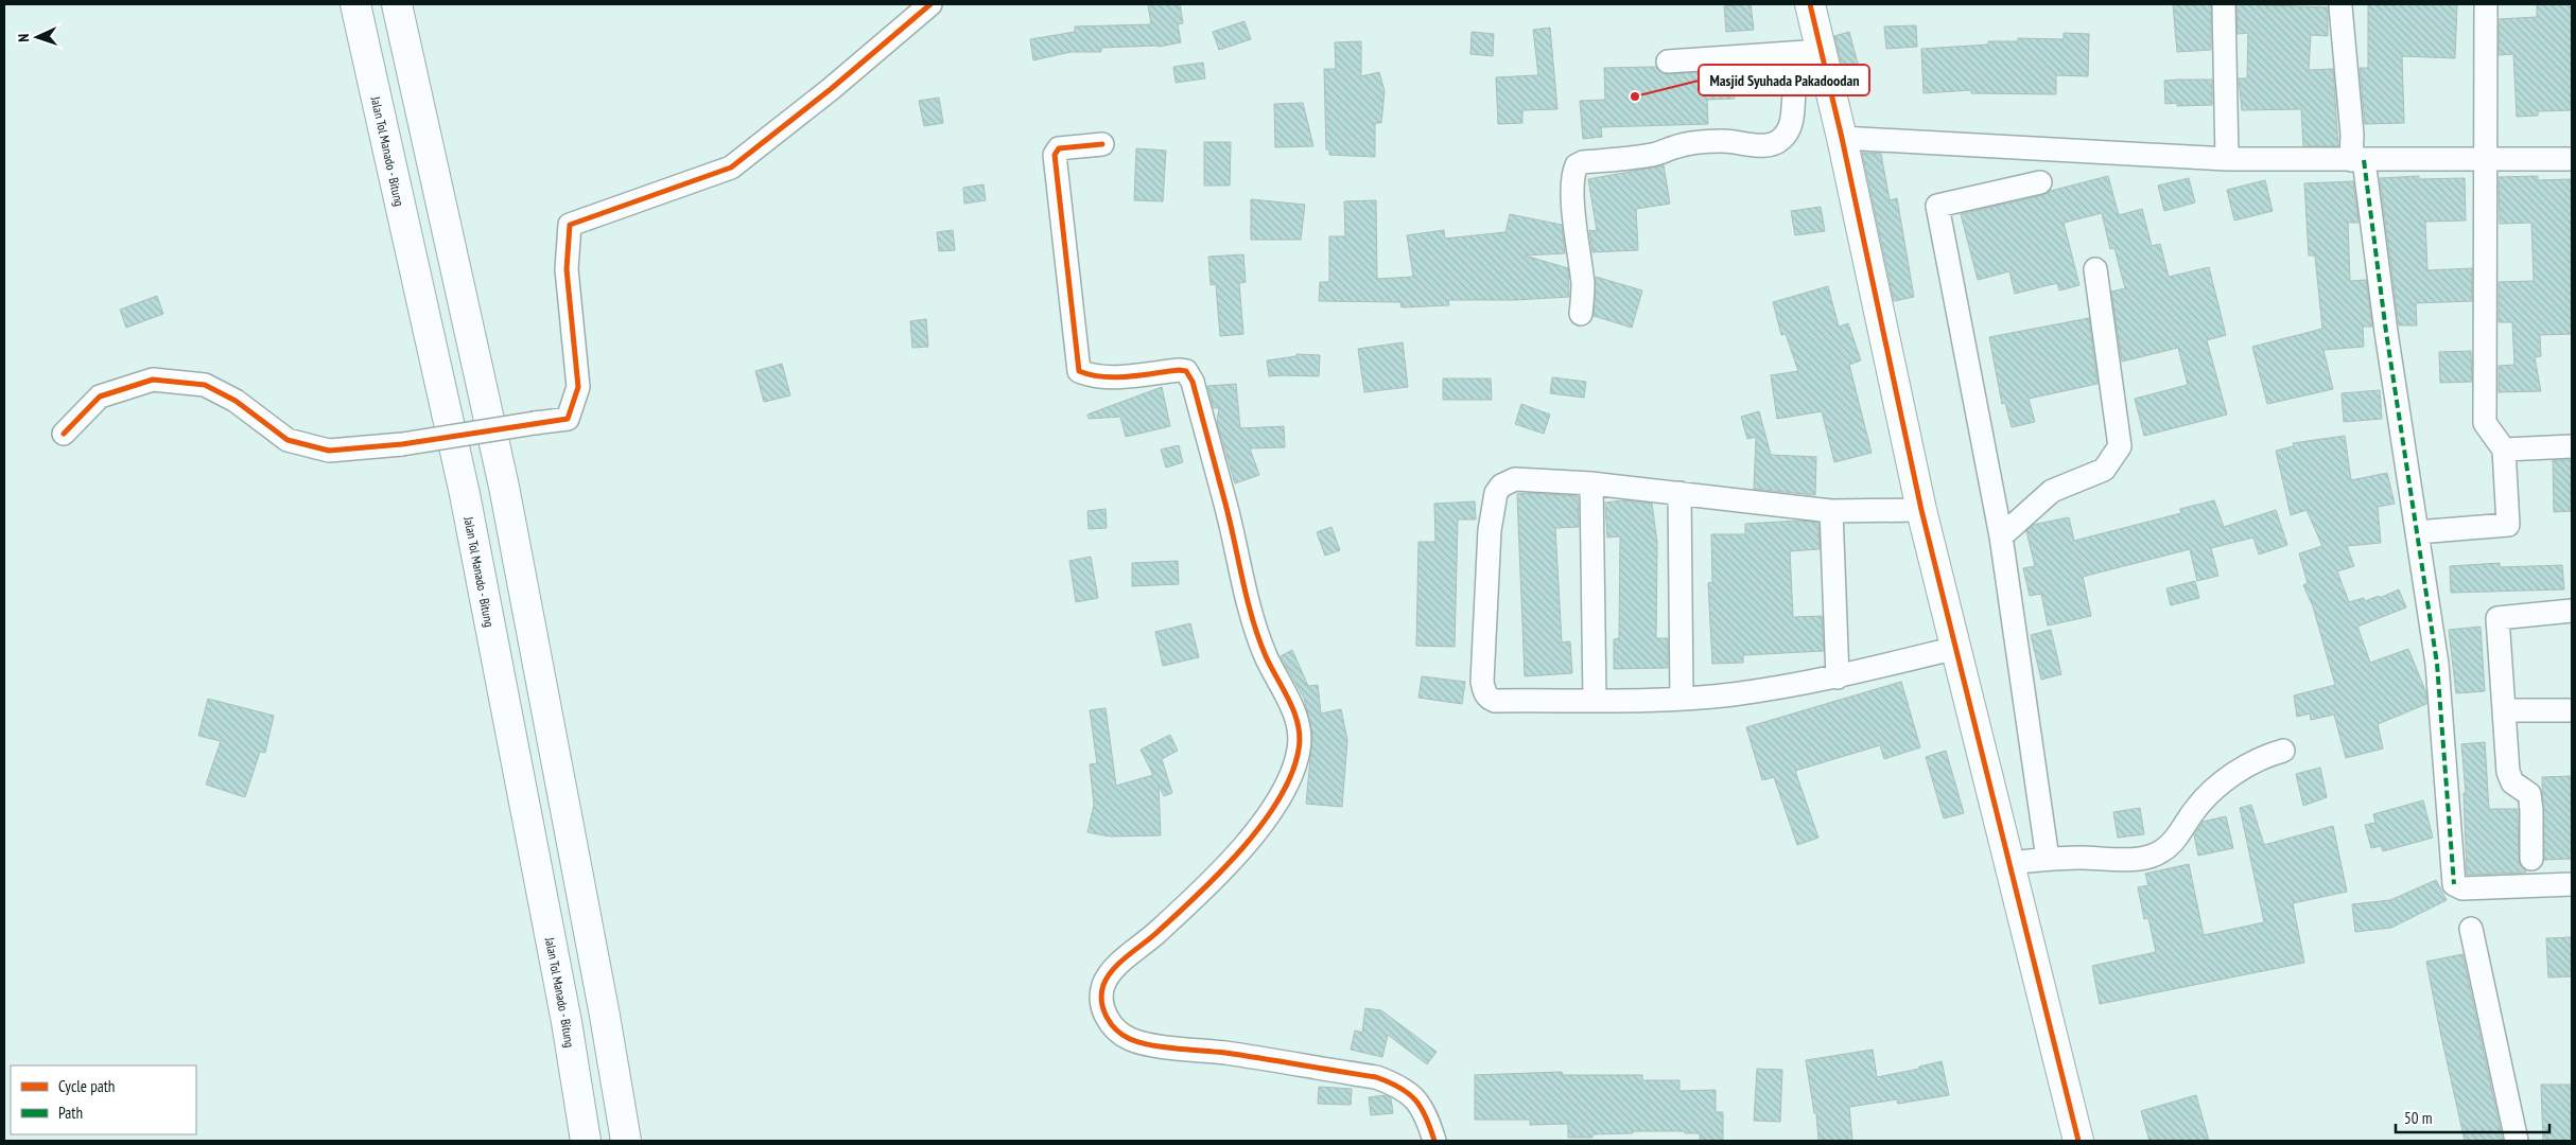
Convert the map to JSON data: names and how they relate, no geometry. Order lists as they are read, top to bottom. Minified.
{"streets":{"main road":["Jalan Tol Manado - Bitung"]},"places":["Masjid Syuhada Pakadoodan"],"legend":["Cycle path","Path"],"scale_bar":"50 m","north":"left"}
